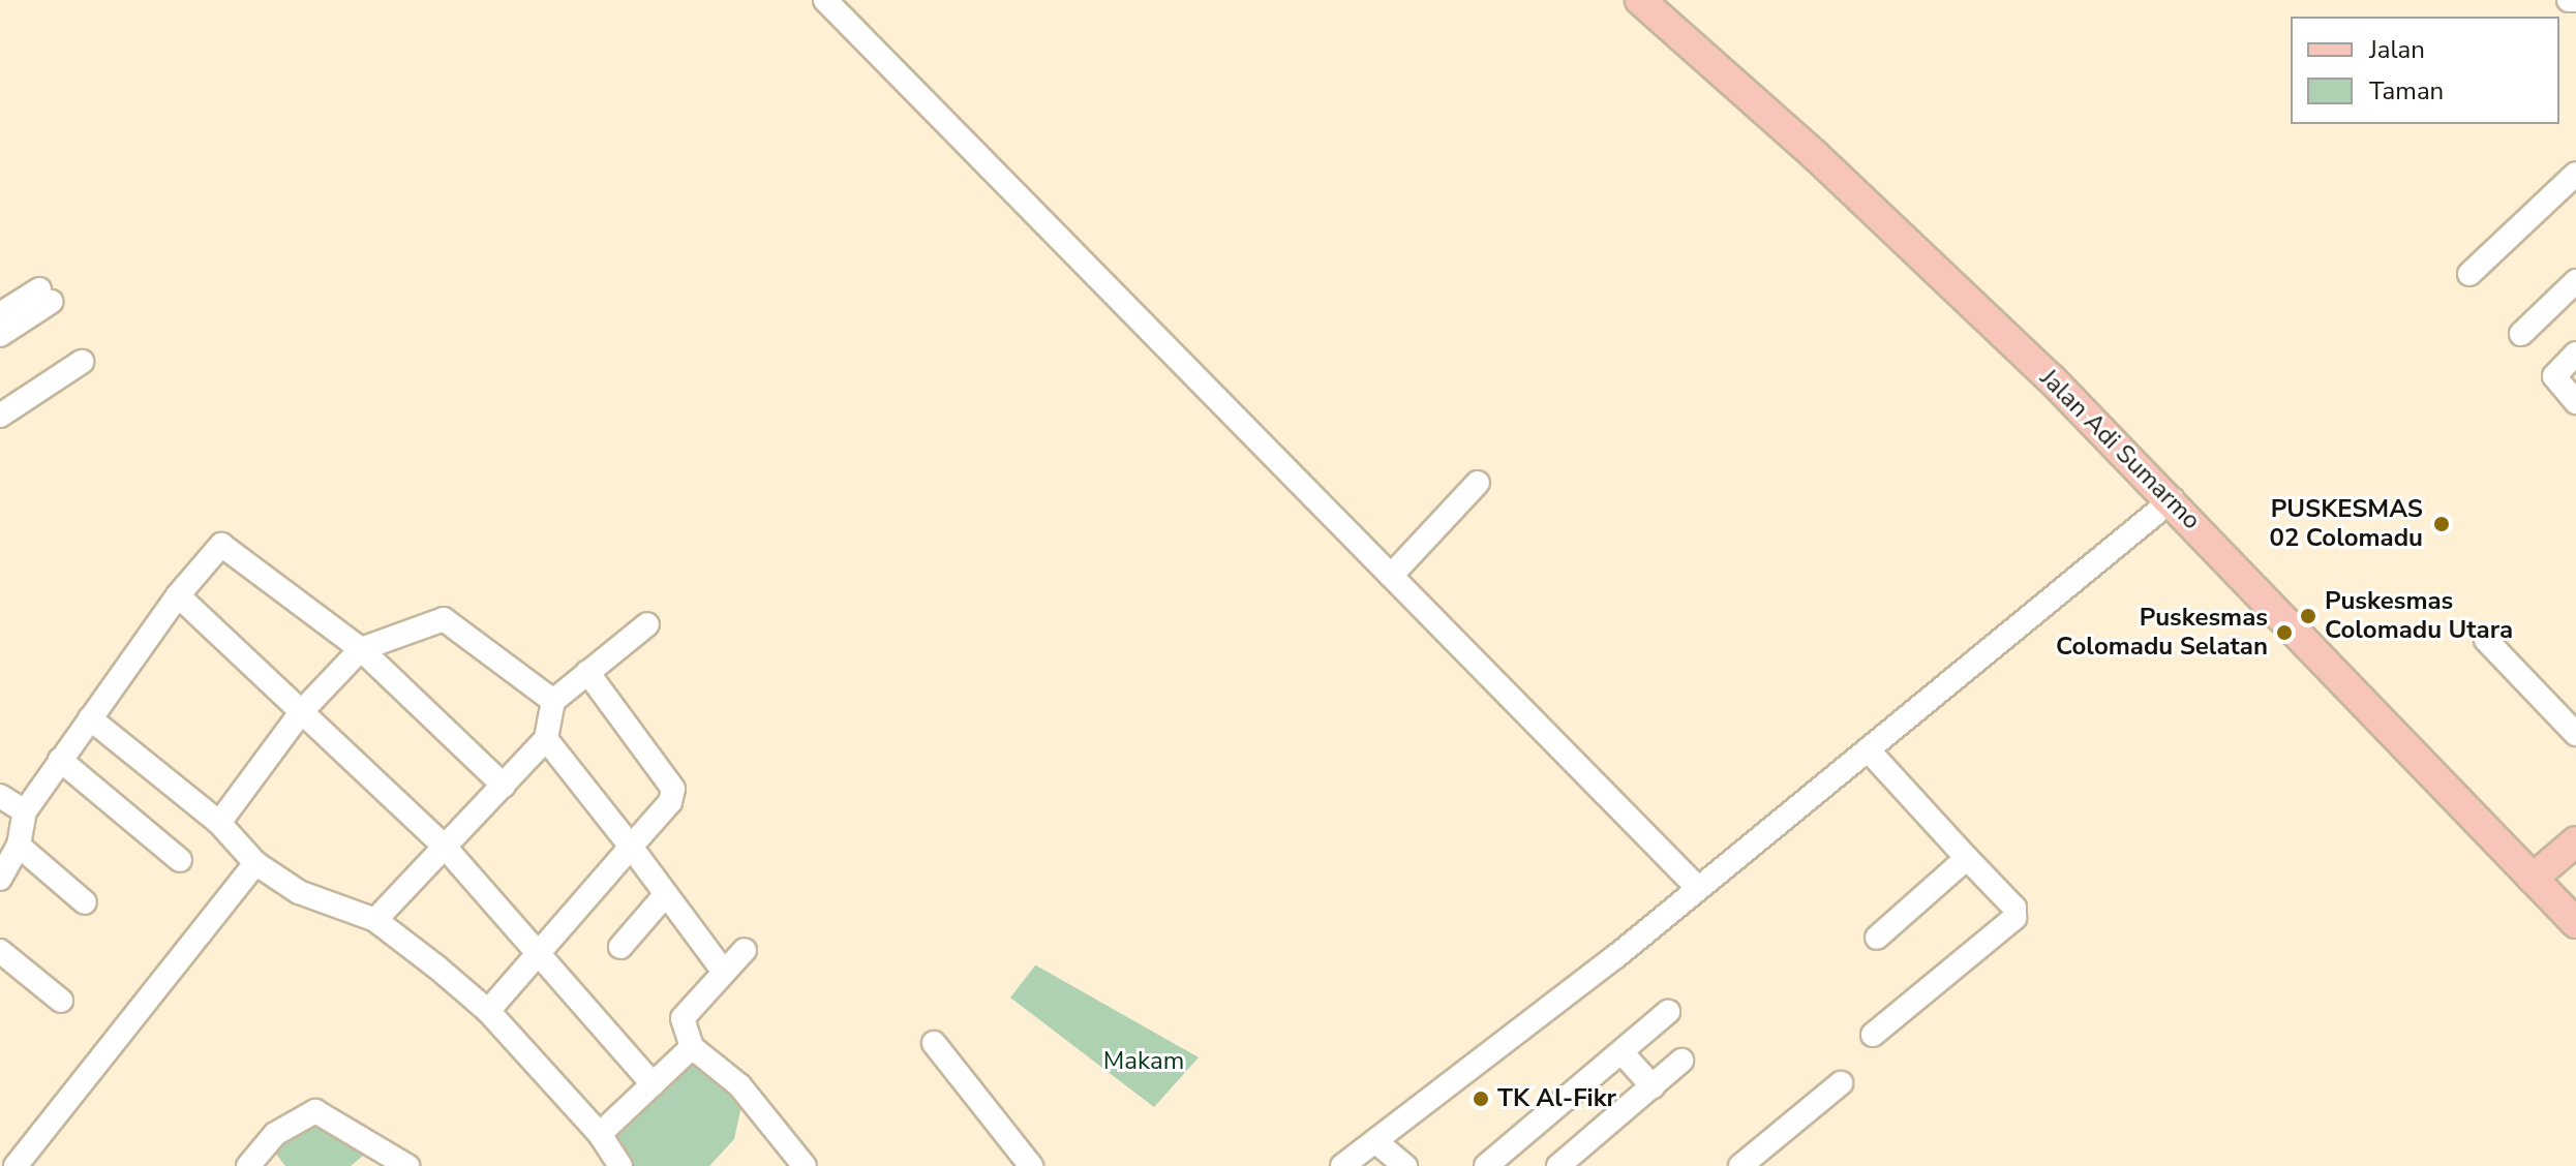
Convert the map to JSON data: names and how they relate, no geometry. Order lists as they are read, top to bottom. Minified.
{"streets":{"main road":["Jalan Adi Sumarmo"]},"parks":["Makam"],"places":["PUSKESMAS 02 Colomadu","Puskesmas Colomadu Utara","Puskesmas Colomadu Selatan","TK Al-Fikr"],"legend":["Jalan","Taman"]}
